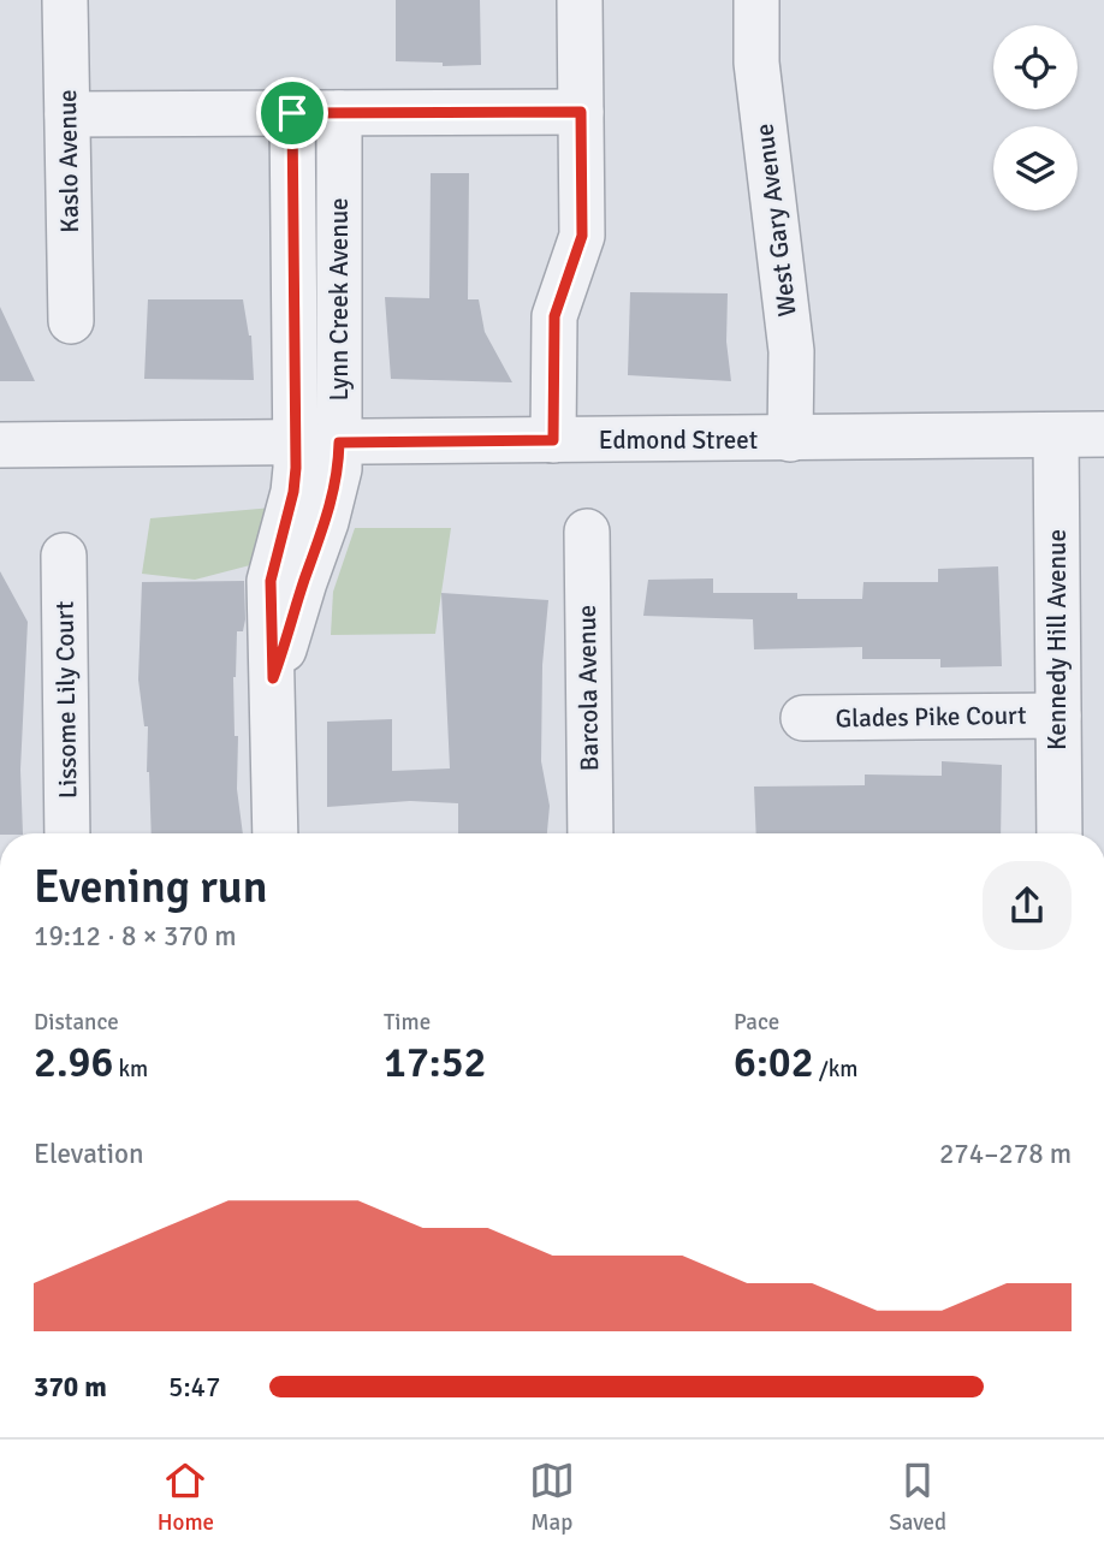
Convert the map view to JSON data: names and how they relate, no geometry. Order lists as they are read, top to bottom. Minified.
{"streets":{"street":["Kaslo Avenue","West Gary Avenue","Lynn Creek Avenue","Edmond Street","Kennedy Hill Avenue","Barcola Avenue","Lissome Lily Court","Glades Pike Court"]},"crossings":[["West Gary Avenue","Edmond Street"],["Lynn Creek Avenue","Edmond Street"],["Edmond Street","Kennedy Hill Avenue"],["Kennedy Hill Avenue","Glades Pike Court"]],"page":{"heading":["Evening run","19:12 · 8 × 370 m"],"stats":[["Distance","2.96 km"],["Time","17:52"],["Pace","6:02 /km"]],"chart":["Elevation","274–278 m"],"list":[{"name":"370 m","note":"5:47"}],"tabs":["Home","Map","Saved"]}}
